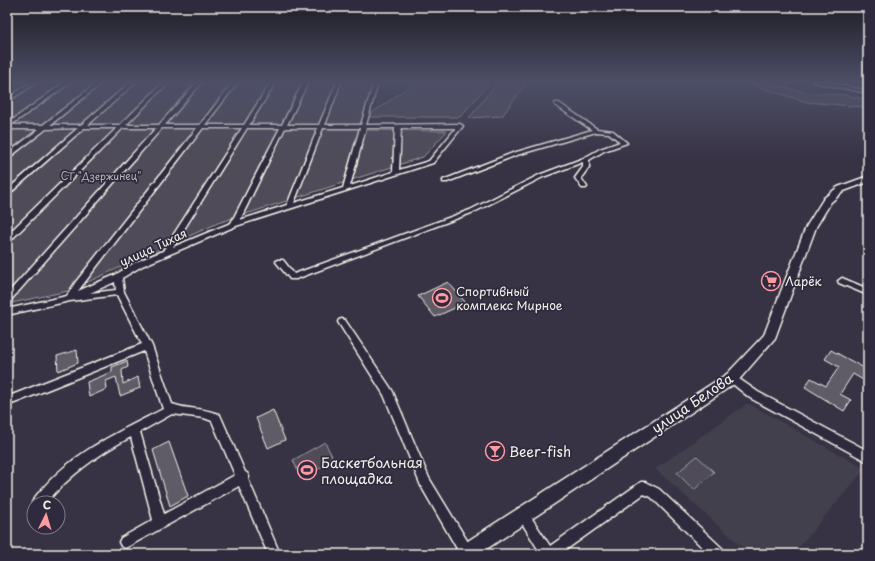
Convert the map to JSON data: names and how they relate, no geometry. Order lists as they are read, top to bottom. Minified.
{"streets":{"main road":["улица Белова"],"street":["улица Тихая"]},"parks":["СТ \"Дзержинец\""],"places":{"supermarket":["Ларёк"],"sports":["Спортивный комплекс Мирное","Баскетбольная площадка"],"bar":["Beer-fish"]},"north":"top"}
